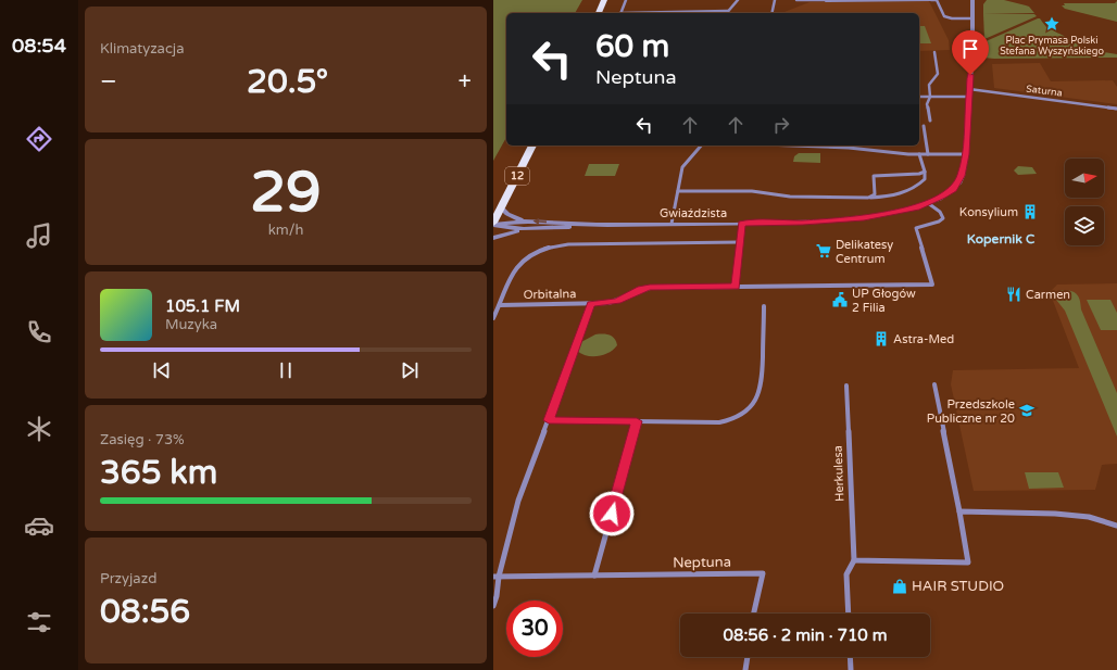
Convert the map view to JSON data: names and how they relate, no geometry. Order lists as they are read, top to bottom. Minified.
{"streets":{"main road":["12"],"street":["Saturna","Gwiaździsta","Orbitalna","Herkulesa","Neptuna"]},"crossings":[["Saturna","Gwiaździsta"],["12","Gwiaździsta"]],"districts":["Kopernik C"],"places":{"place":["Plac Prymasa Polski Stefana Wyszyńskiego"],"building":["Konsylium","Astra-Med"],"supermarket":["Delikatesy Centrum"],"restaurant":["Carmen"],"public building":["UP Głogów 2 Filia"],"school or university":["Przedszkole Publiczne nr 20"],"shop":["HAIR STUDIO"]},"north":"right","page":{"tabs":"08:54","tile":["Klimatyzacja",["29","km/h"],["Zasięg · 73%","365 km"],["Przyjazd","08:56"]],"turn":["60 m","Neptuna"],"heat":["−","20.5°","+"],"song":["105.1 FM","Muzyka"],"limit":"30","trip":"08:56 · 2 min · 710 m"}}
